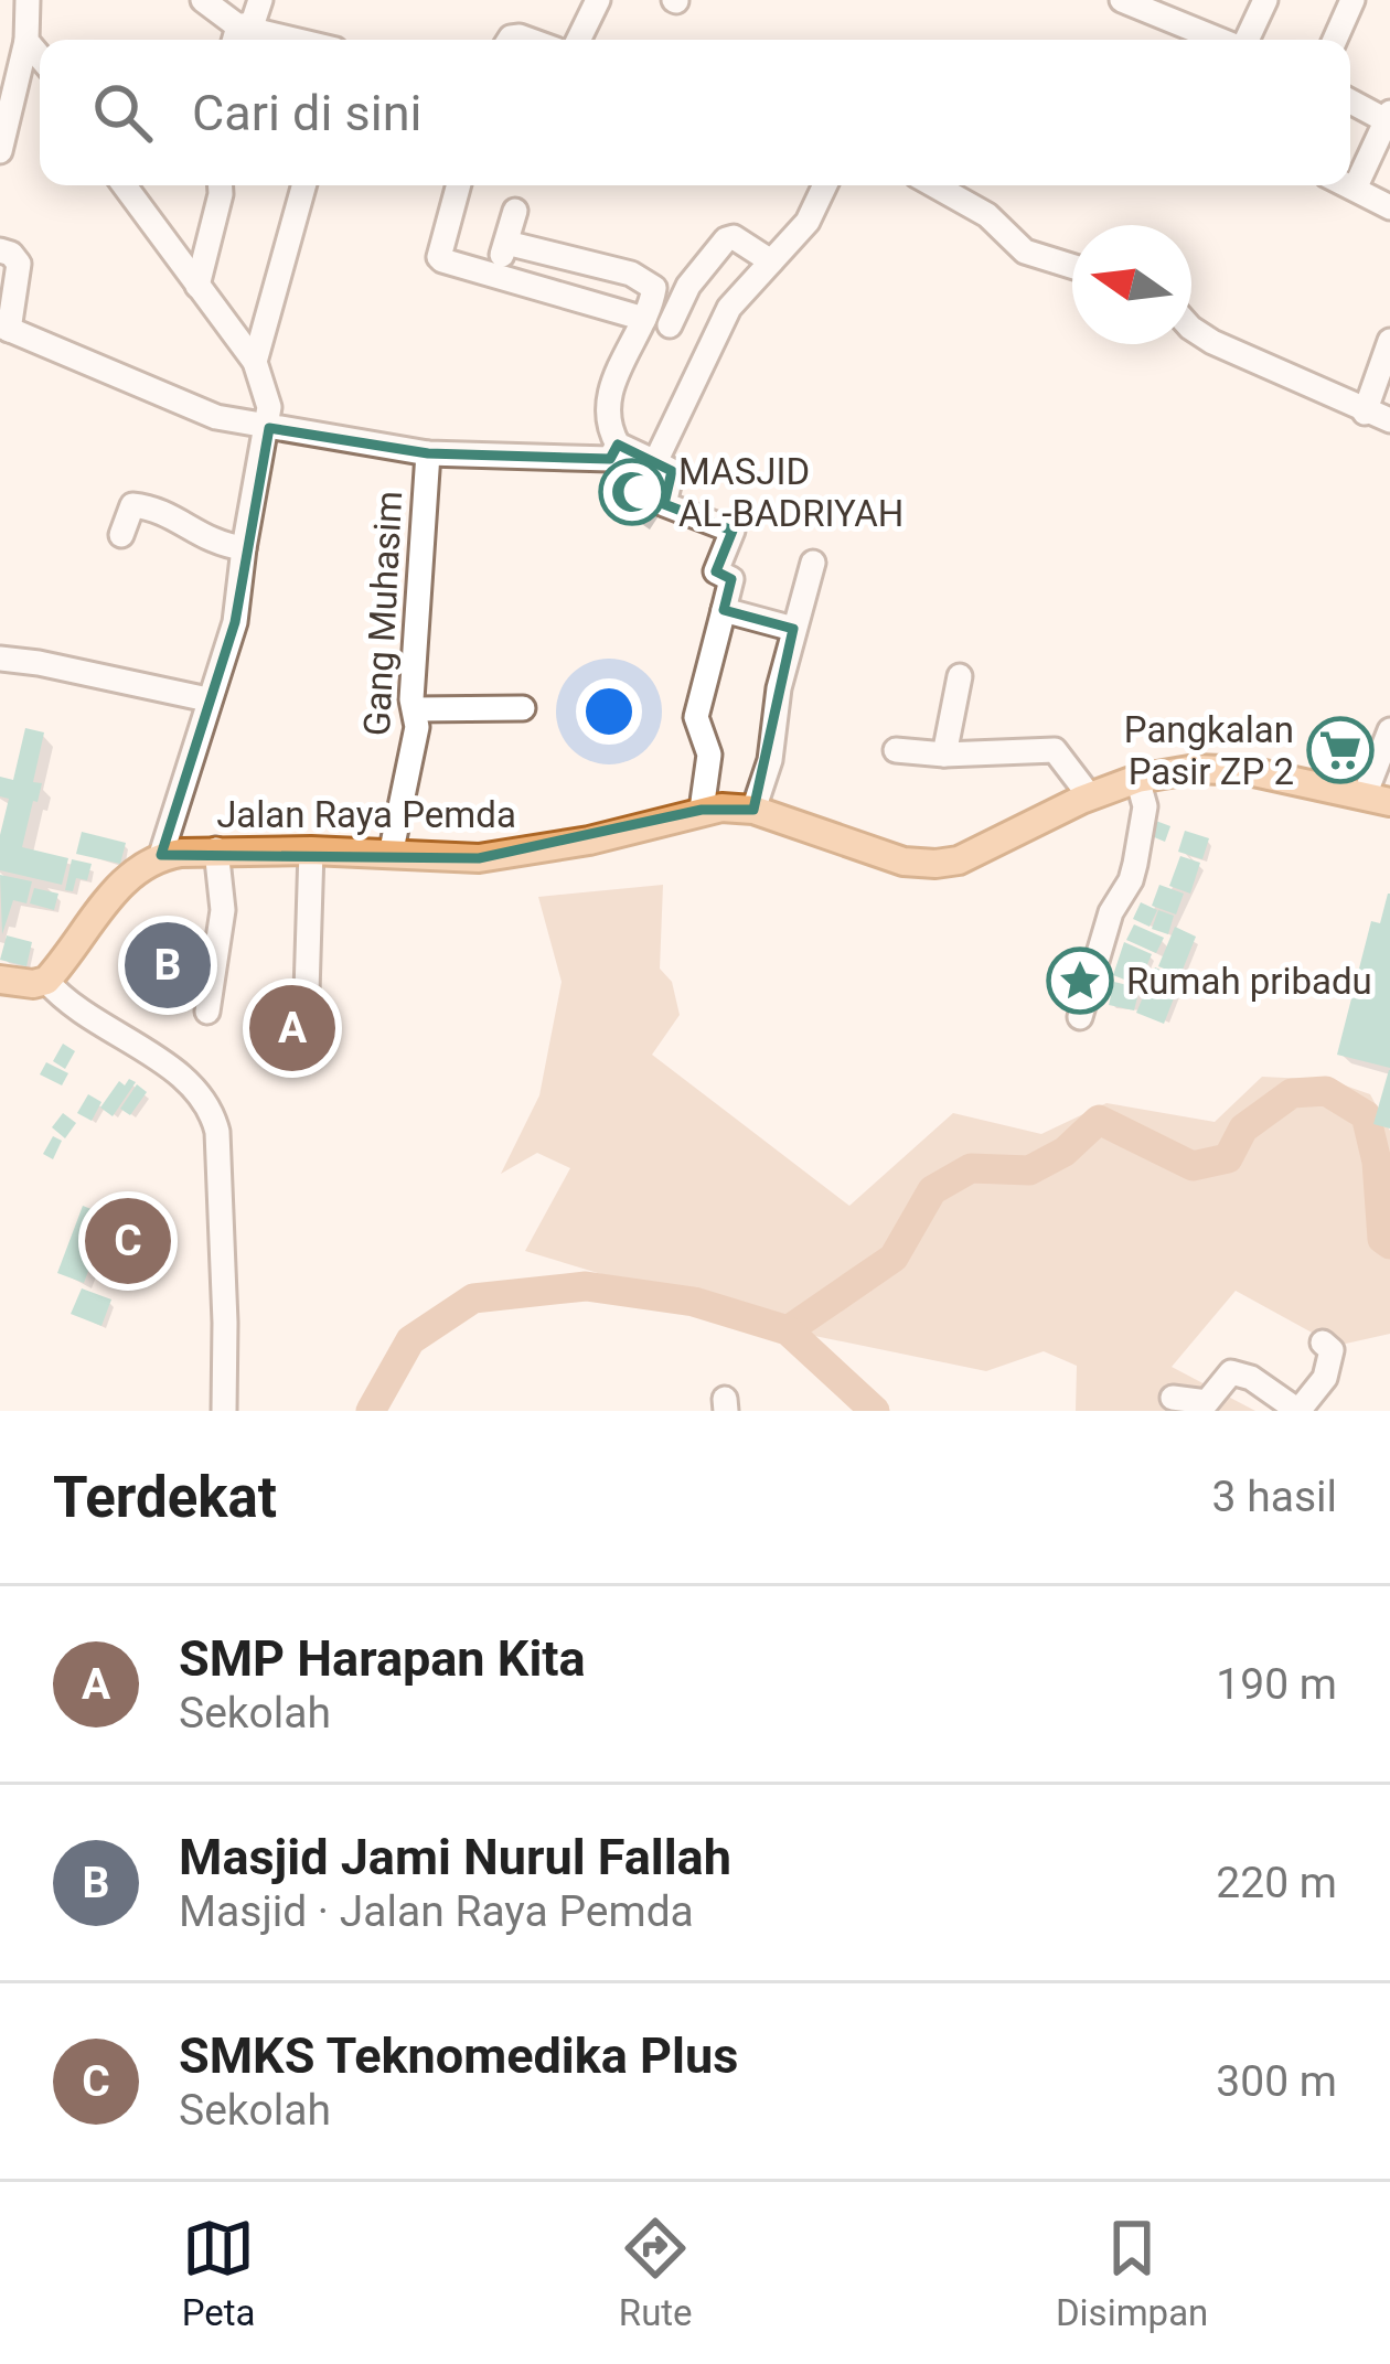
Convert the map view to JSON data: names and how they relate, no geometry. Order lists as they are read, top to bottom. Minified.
{"streets":{"main road":["Jalan Raya Pemda"],"street":["Gang Muhasim"]},"crossings":[["Gang Muhasim","Jalan Raya Pemda"]],"places":{"mosque":["MASJID AL-BADRIYAH"],"supermarket":["Pangkalan Pasir ZP 2"],"place":["Rumah pribadu"]},"north":"left","page":{"search":"Cari di sini","pins":["B","A","C"],"heading":["Terdekat","3 hasil"],"list":[{"mark":"A","name":"SMP Harapan Kita","note":"Sekolah","value":"190 m"},{"mark":"B","name":"Masjid Jami Nurul Fallah","note":"Masjid · Jalan Raya Pemda","value":"220 m"},{"mark":"C","name":"SMKS Teknomedika Plus","note":"Sekolah","value":"300 m"}],"nav":["Peta","Rute","Disimpan"]}}
